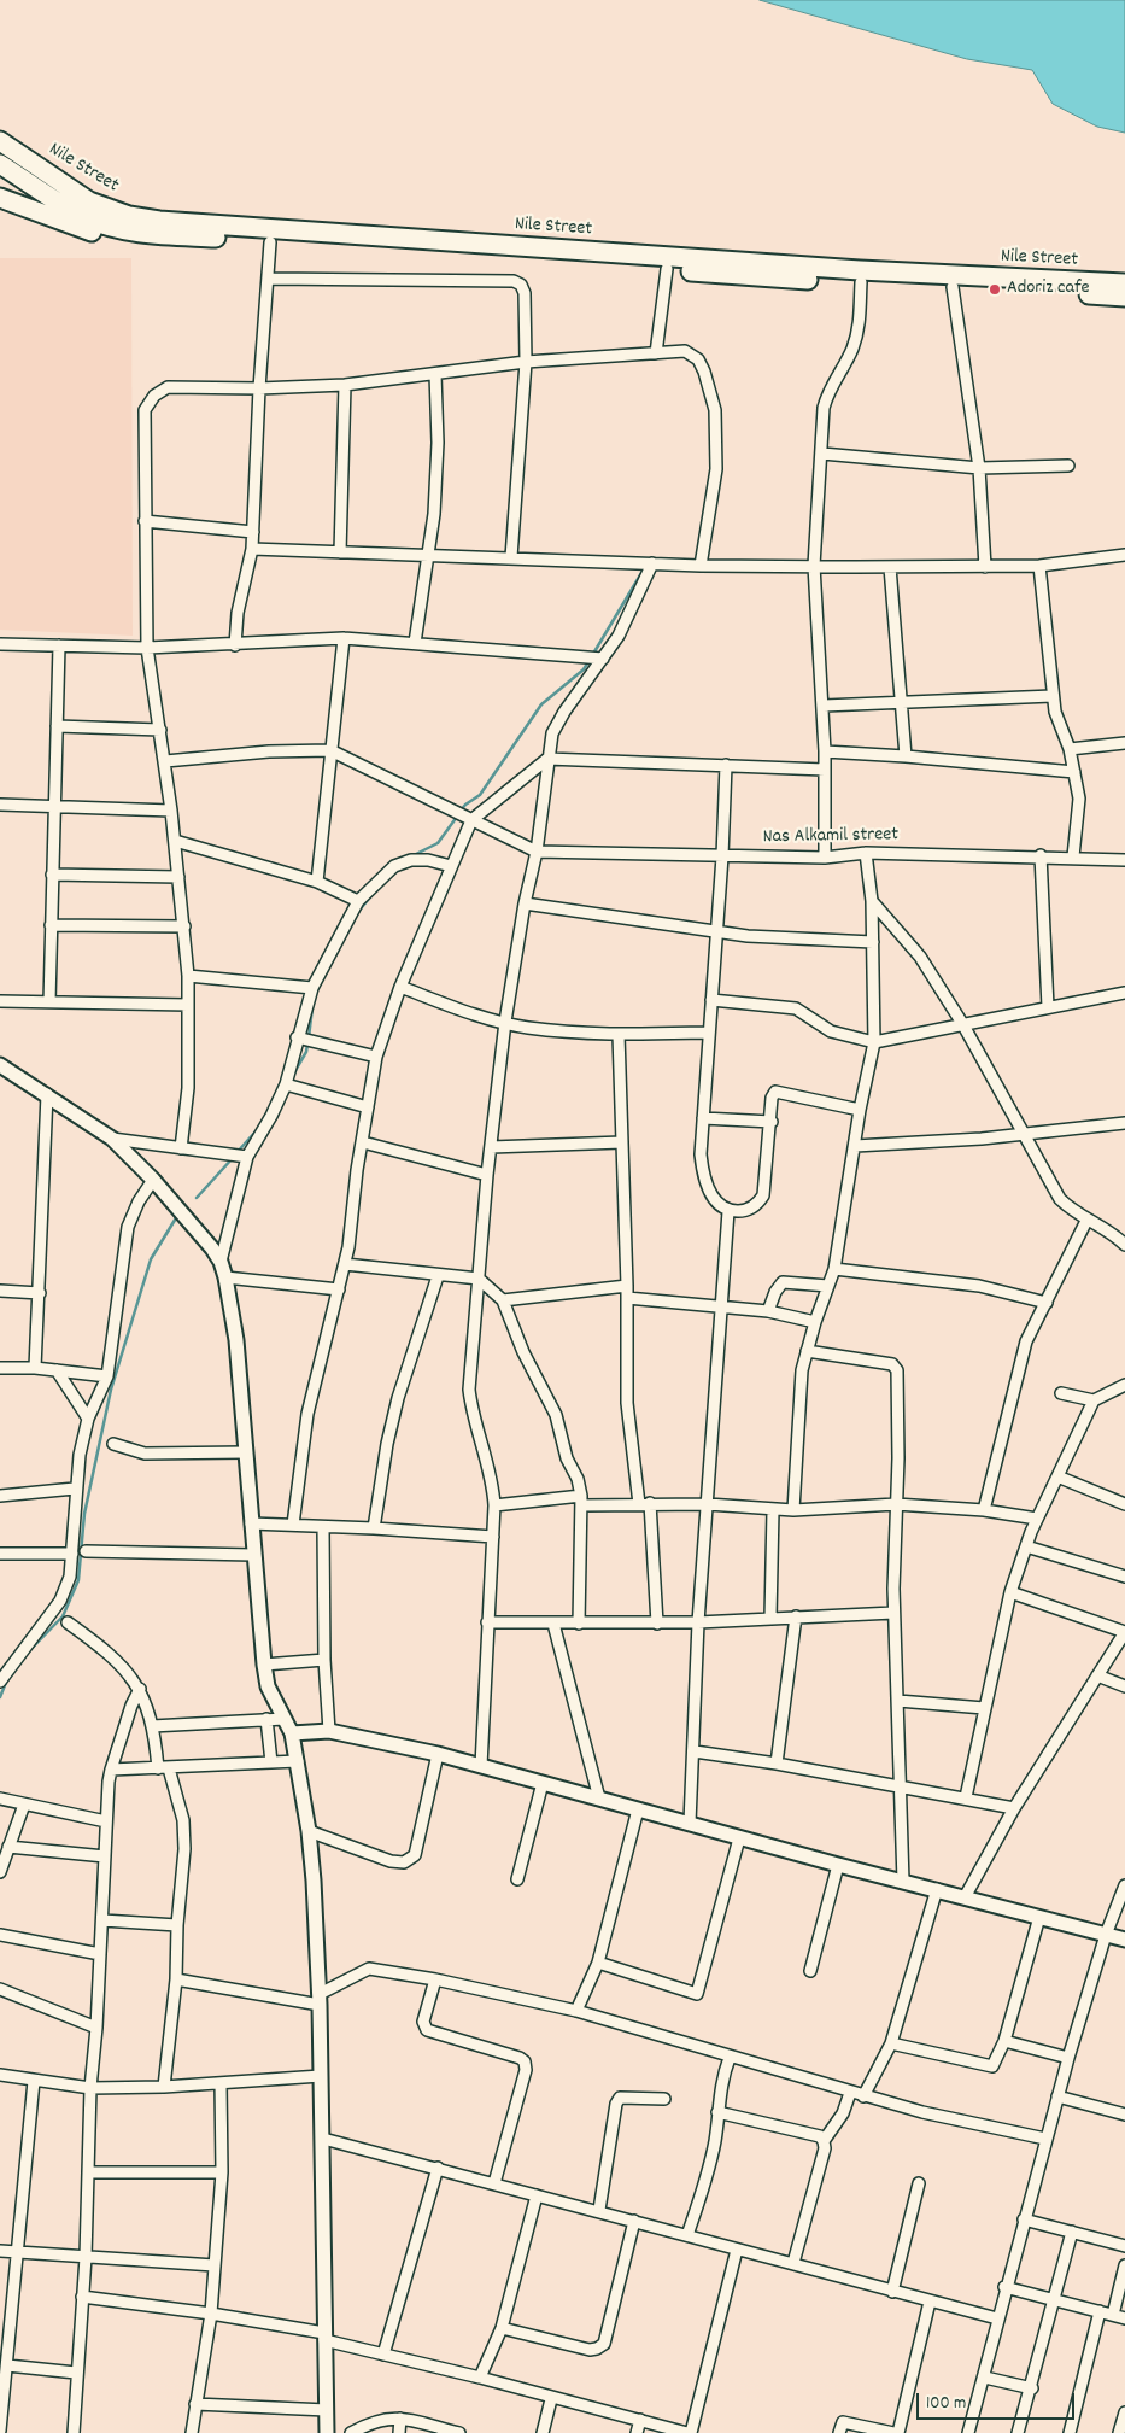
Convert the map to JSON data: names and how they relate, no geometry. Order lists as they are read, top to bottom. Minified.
{"streets":{"main road":["Nile Street"],"street":["Nas Alkamil street"]},"places":["Adoriz cafe"],"scale_bar":"100 m"}
